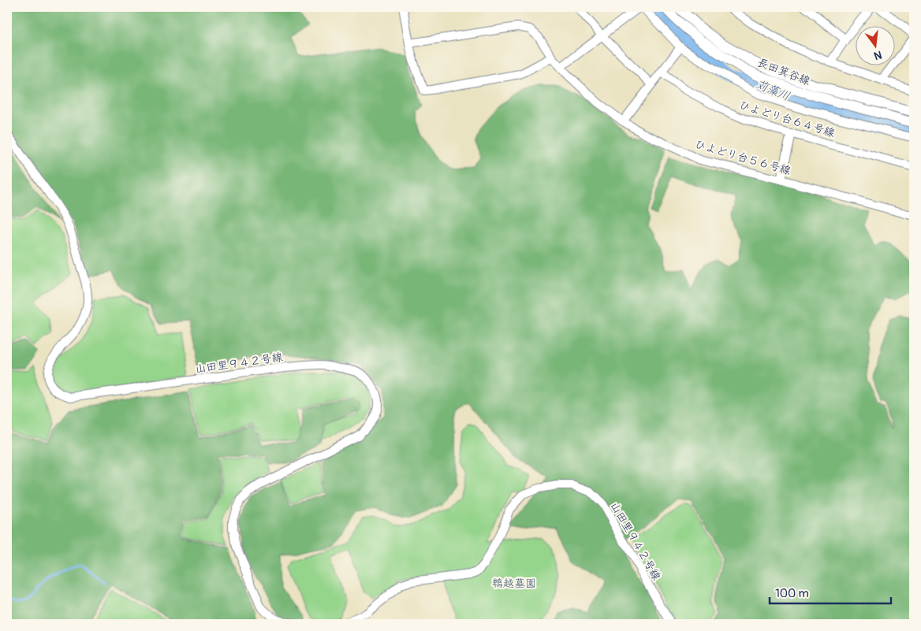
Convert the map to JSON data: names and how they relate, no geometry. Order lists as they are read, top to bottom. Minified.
{"streets":{"street":["長田箕谷線","ひよどり台６４号線","ひよどり台５６号線","山田里９４２号線"]},"water":["苅藻川"],"parks":["鵯越墓園"],"scale_bar":"100 m","north":"bottom"}
